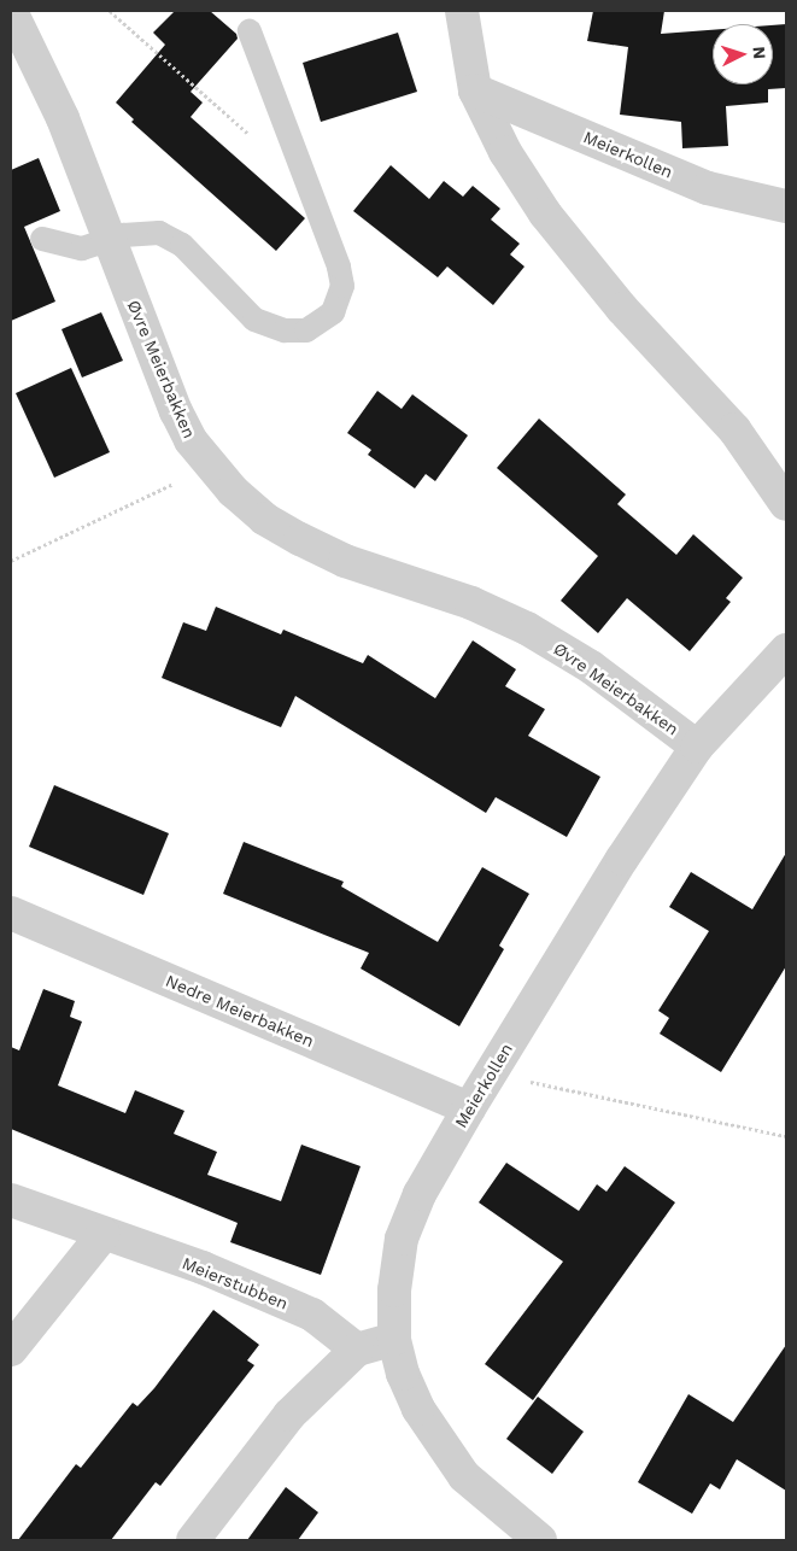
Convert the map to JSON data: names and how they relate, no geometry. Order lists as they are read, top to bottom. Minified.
{"streets":{"street":["Meierkollen","Øvre Meierbakken","Nedre Meierbakken","Meierstubben"]},"crossings":[["Meierkollen","Øvre Meierbakken"],["Meierkollen","Nedre Meierbakken"]],"north":"right"}
